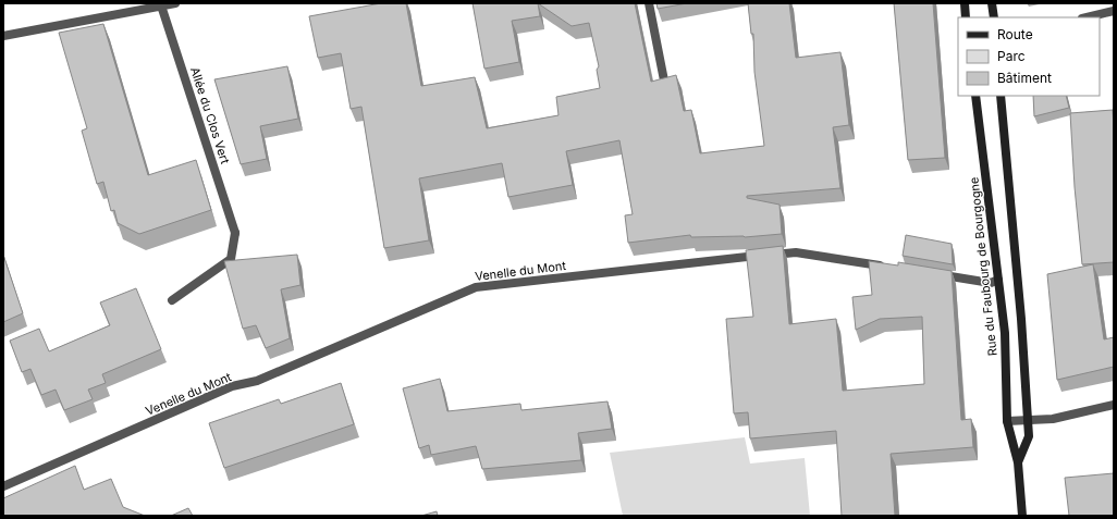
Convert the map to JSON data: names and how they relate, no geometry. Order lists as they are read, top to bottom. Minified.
{"streets":{"main road":["Rue du Faubourg de Bourgogne"],"street":["Allée du Clos Vert","Venelle du Mont"]},"legend":["Route","Parc","Bâtiment"]}
